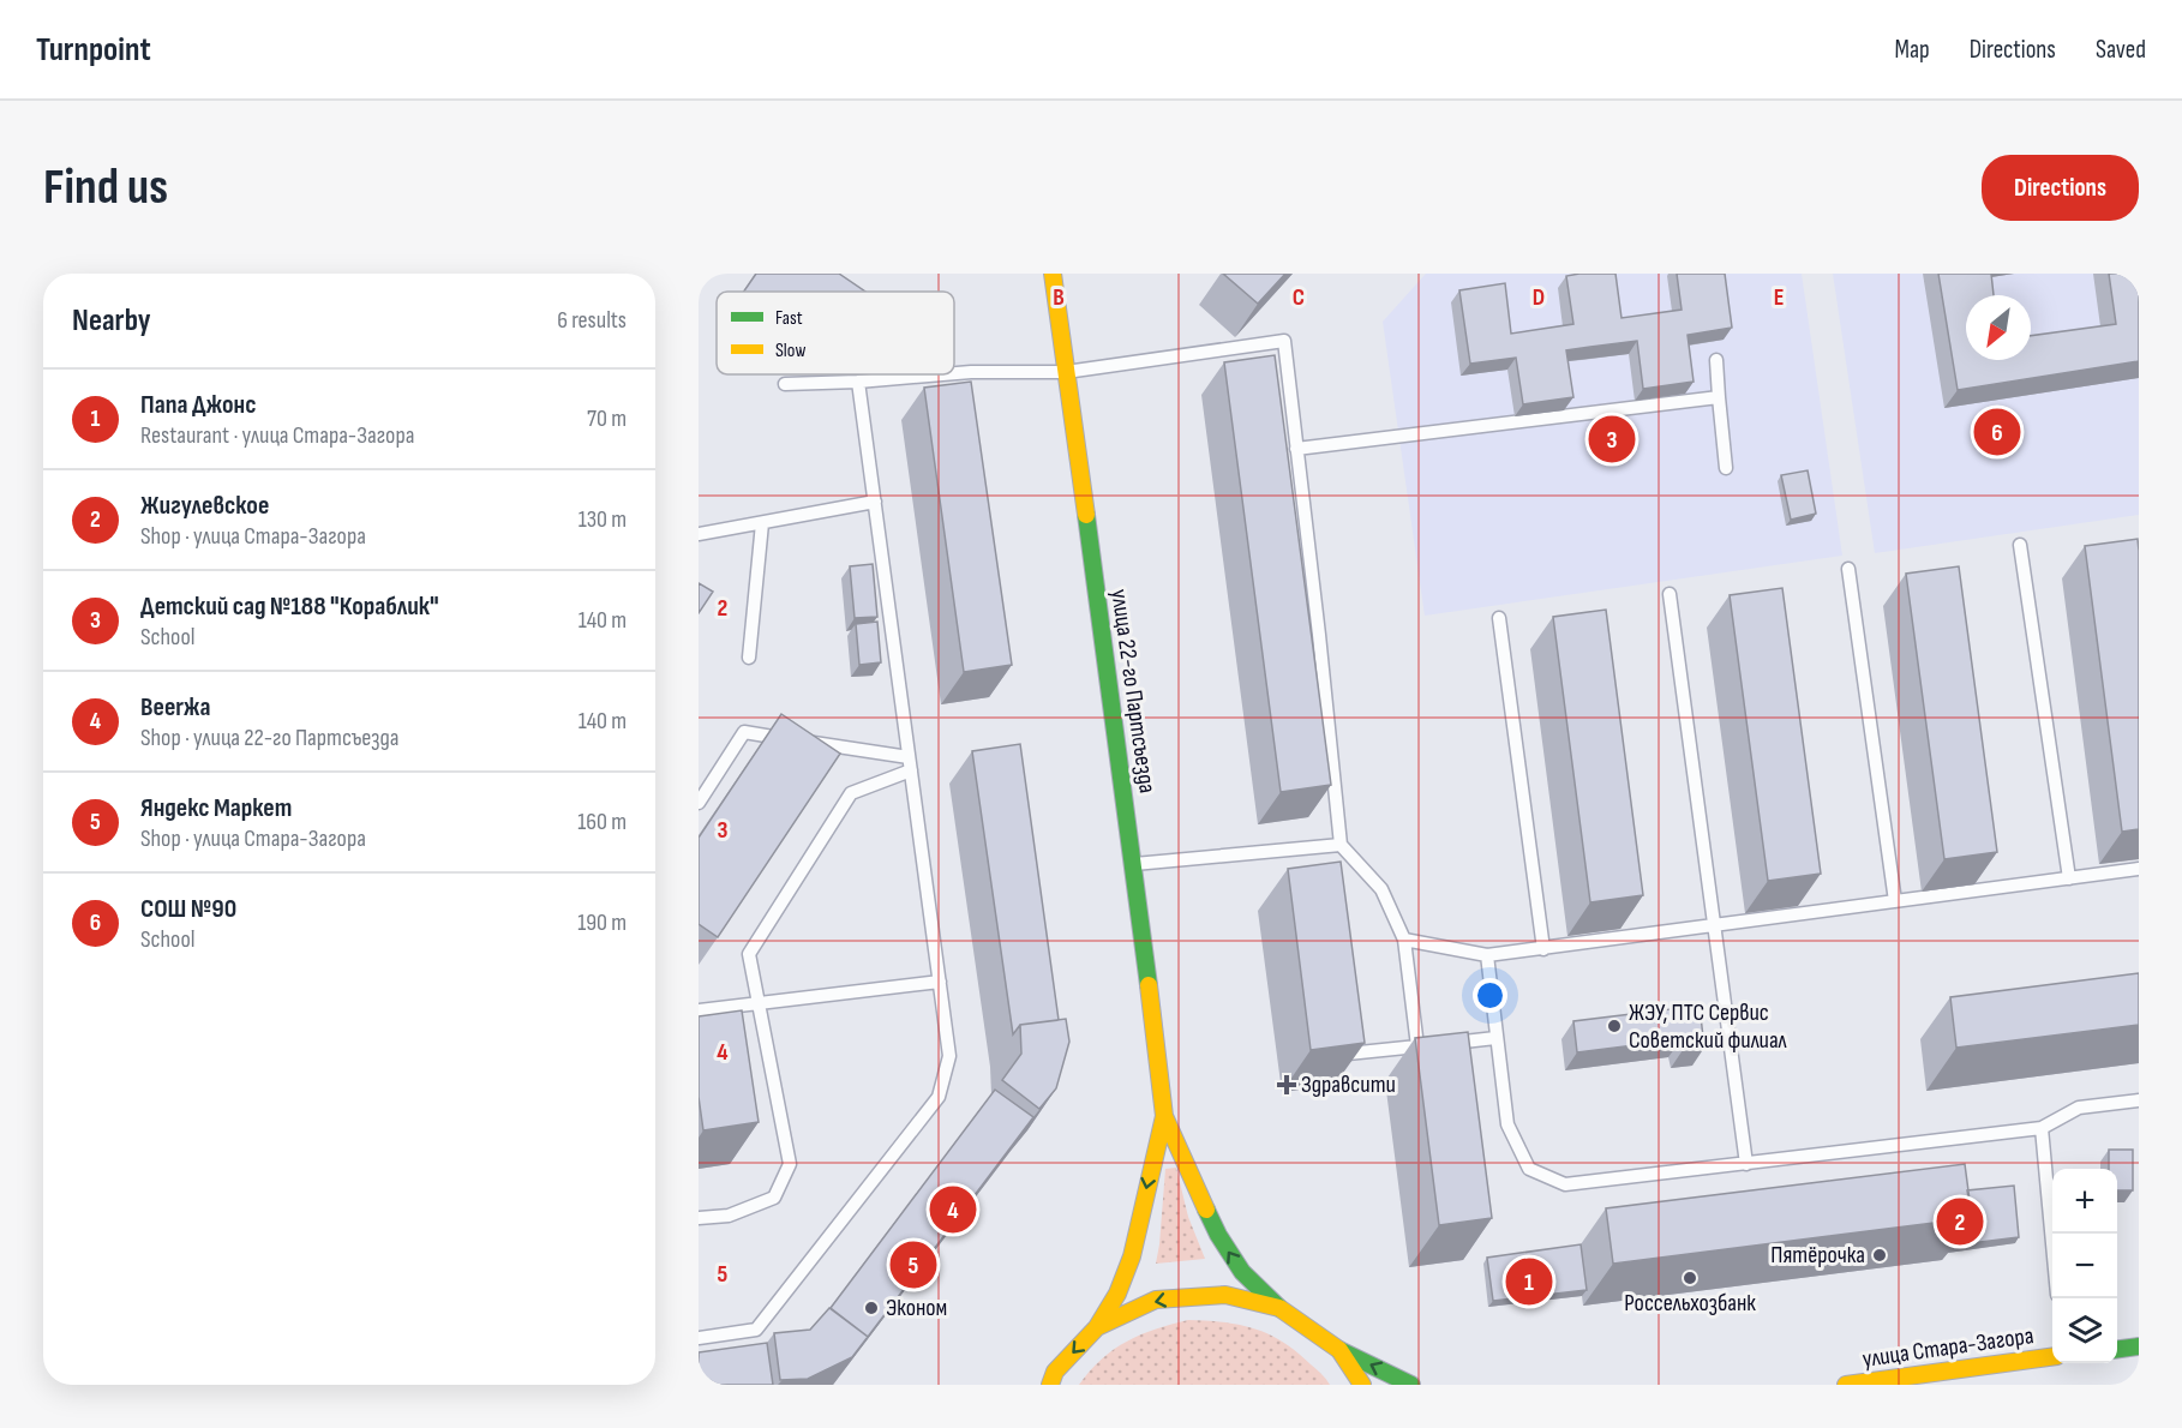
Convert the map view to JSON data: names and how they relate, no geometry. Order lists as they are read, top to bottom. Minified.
{"streets":{"street":["улица 22-го Партсъезда","улица Стара-Загора"]},"places":{"other":["ЖЭУ, ПТС Сервис Советский филиал","Пятёрочка","Россельхозбанк","Эконом"],"health":["Здравсити"]},"legend":["Fast","Slow"],"north":"bottom left","page":{"header":"Turnpoint","nav":["Map","Directions","Saved"],"buttons":"Directions","title":"Find us","heading":["Nearby","6 results"],"list":[{"mark":"1","name":"Папа Джонс","note":"Restaurant · улица Стара-Загора","value":"70 m"},{"mark":"2","name":"Жигулевское","note":"Shop · улица Стара-Загора","value":"130 m"},{"mark":"3","name":"Детский сад №188 \"Кораблик\"","note":"School","value":"140 m"},{"mark":"4","name":"Beerжа","note":"Shop · улица 22-го Партсъезда","value":"140 m"},{"mark":"5","name":"Яндекс Маркет","note":"Shop · улица Стара-Загора","value":"160 m"},{"mark":"6","name":"СОШ №90","note":"School","value":"190 m"}],"pins":["6","3","4","2","5","1"],"map_buttons":["+","−"]},"grid":{"columns":["B","C","D","E"],"rows":["2","3","4","5"]}}
